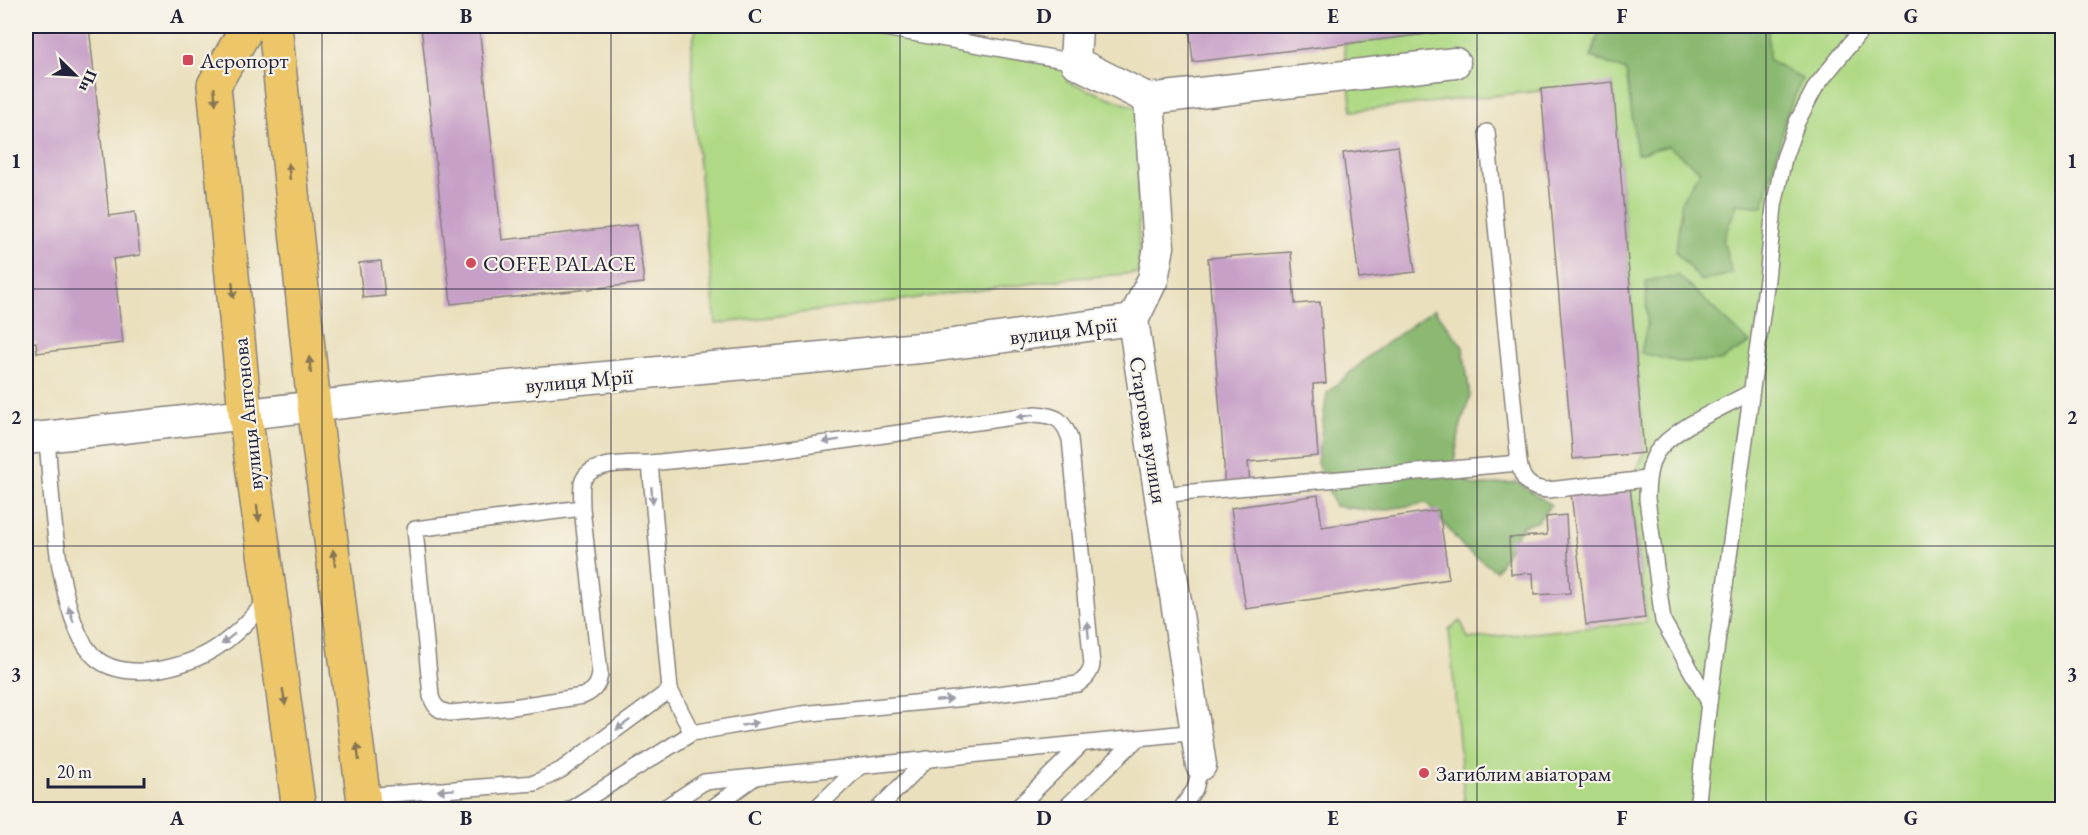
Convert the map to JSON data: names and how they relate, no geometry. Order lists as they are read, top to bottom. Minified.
{"streets":{"main road":["вулиця Антонова"],"street":["вулиця Мрії","Стартова вулиця"]},"crossings":[["вулиця Мрії","вулиця Антонова"],["вулиця Мрії","Стартова вулиця"]],"places":{"transit":["Аеропорт"],"other":["COFFE PALACE","Загиблим авіаторам"]},"scale_bar":"20 m","north":"bottom right","grid":{"columns":["A","B","C","D","E","F","G"],"rows":["1","2","3"]}}
